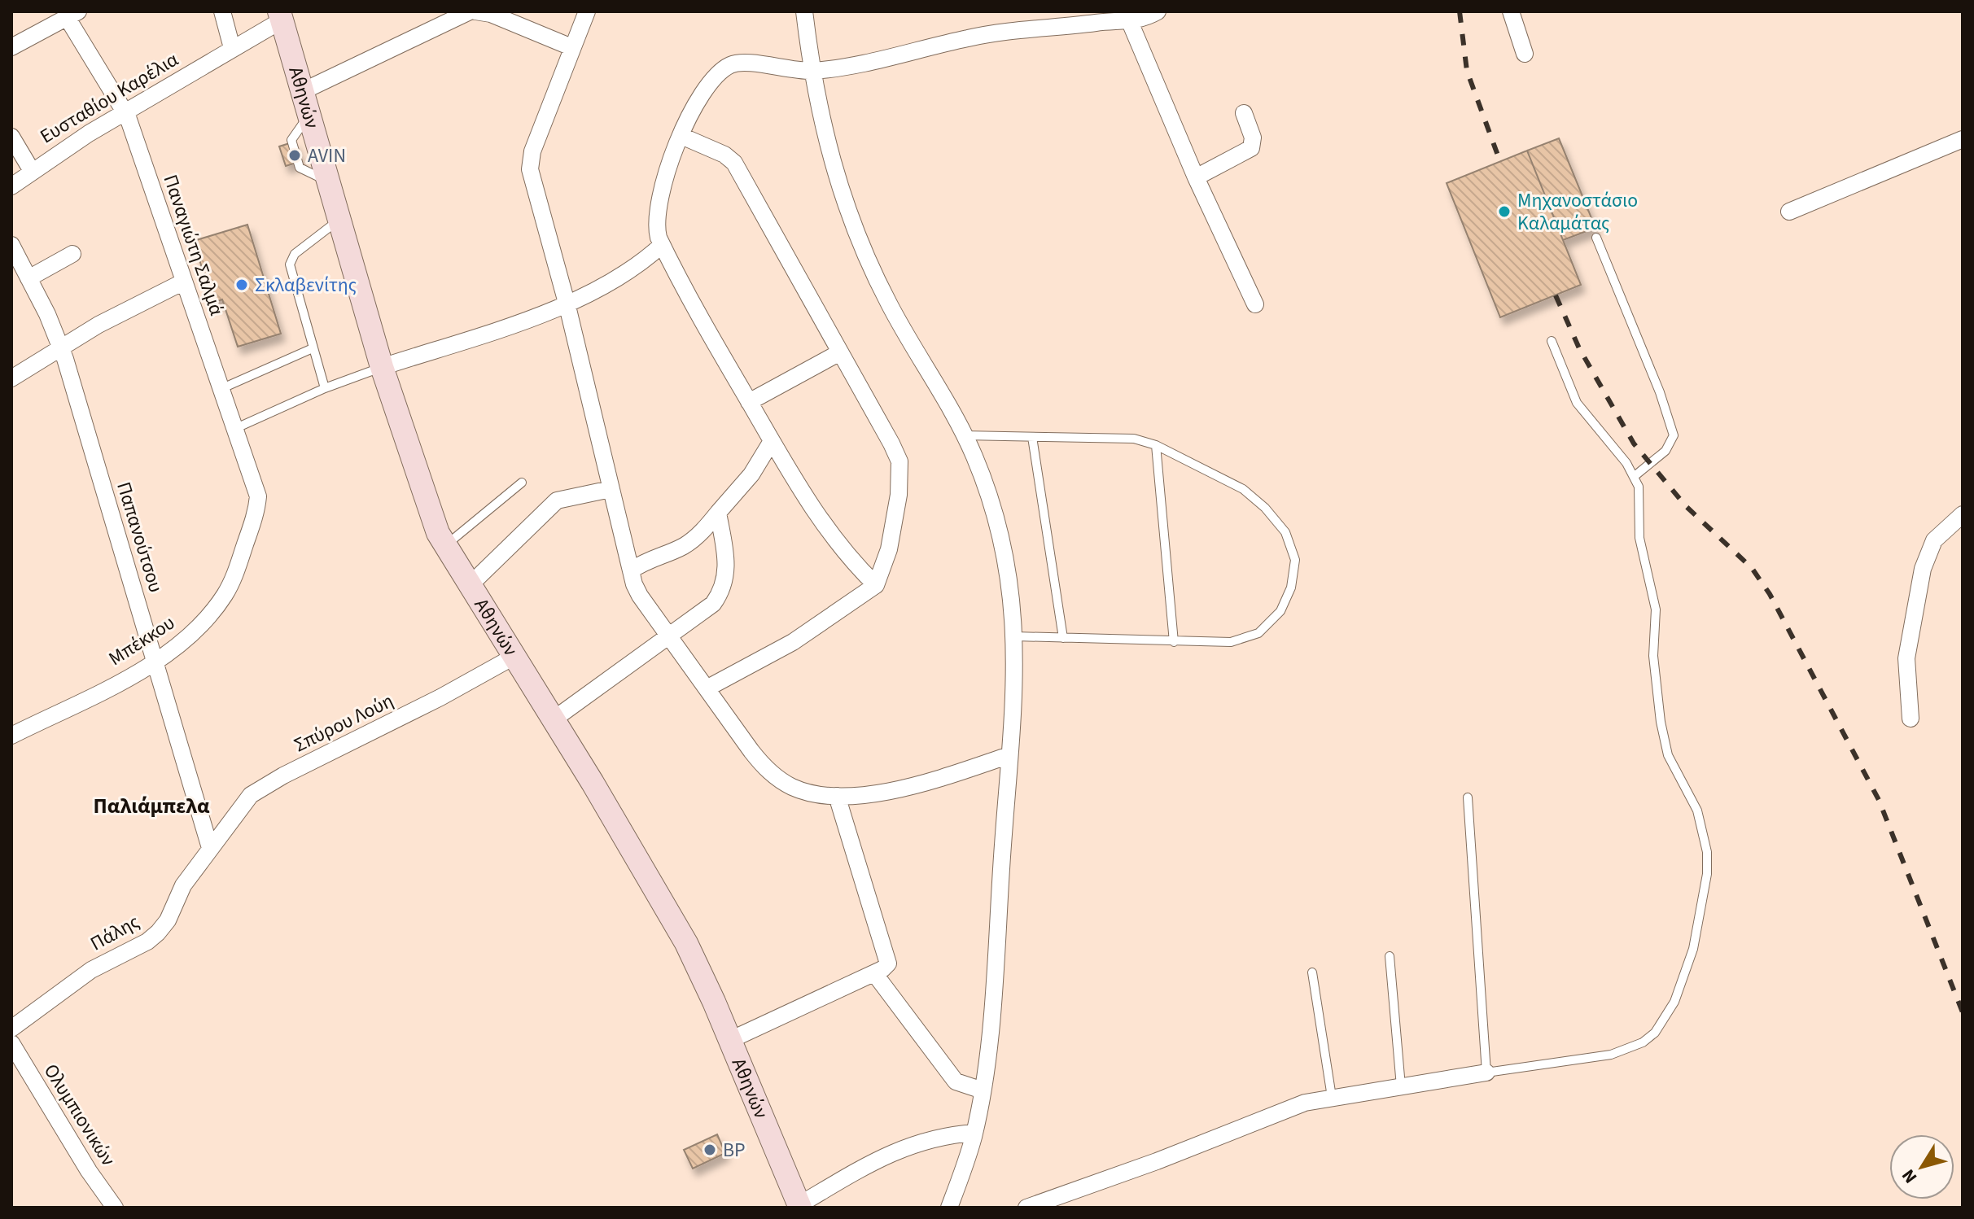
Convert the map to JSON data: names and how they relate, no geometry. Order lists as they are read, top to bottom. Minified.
{"streets":{"main road":["Αθηνών"],"street":["Ευσταθίου Καρέλια","Παναγιώτη Σαλμά","Παπανούτσου","Μπέκκου","Σπύρου Λούη","Πάλης","Ολυμπιονικών"]},"crossings":[["Ευσταθίου Καρέλια","Αθηνών"],["Ευσταθίου Καρέλια","Παναγιώτη Σαλμά"],["Αθηνών","Σπύρου Λούη"],["Παναγιώτη Σαλμά","Μπέκκου"],["Παπανούτσου","Μπέκκου"],["Παπανούτσου","Σπύρου Λούη"],["Παπανούτσου","Πάλης"],["Σπύρου Λούη","Πάλης"]],"districts":["Παλιάμπελα"],"places":["AVIN","Μηχανοστάσιο Καλαμάτας","Σκλαβενίτης","BP"],"north":"bottom left"}
